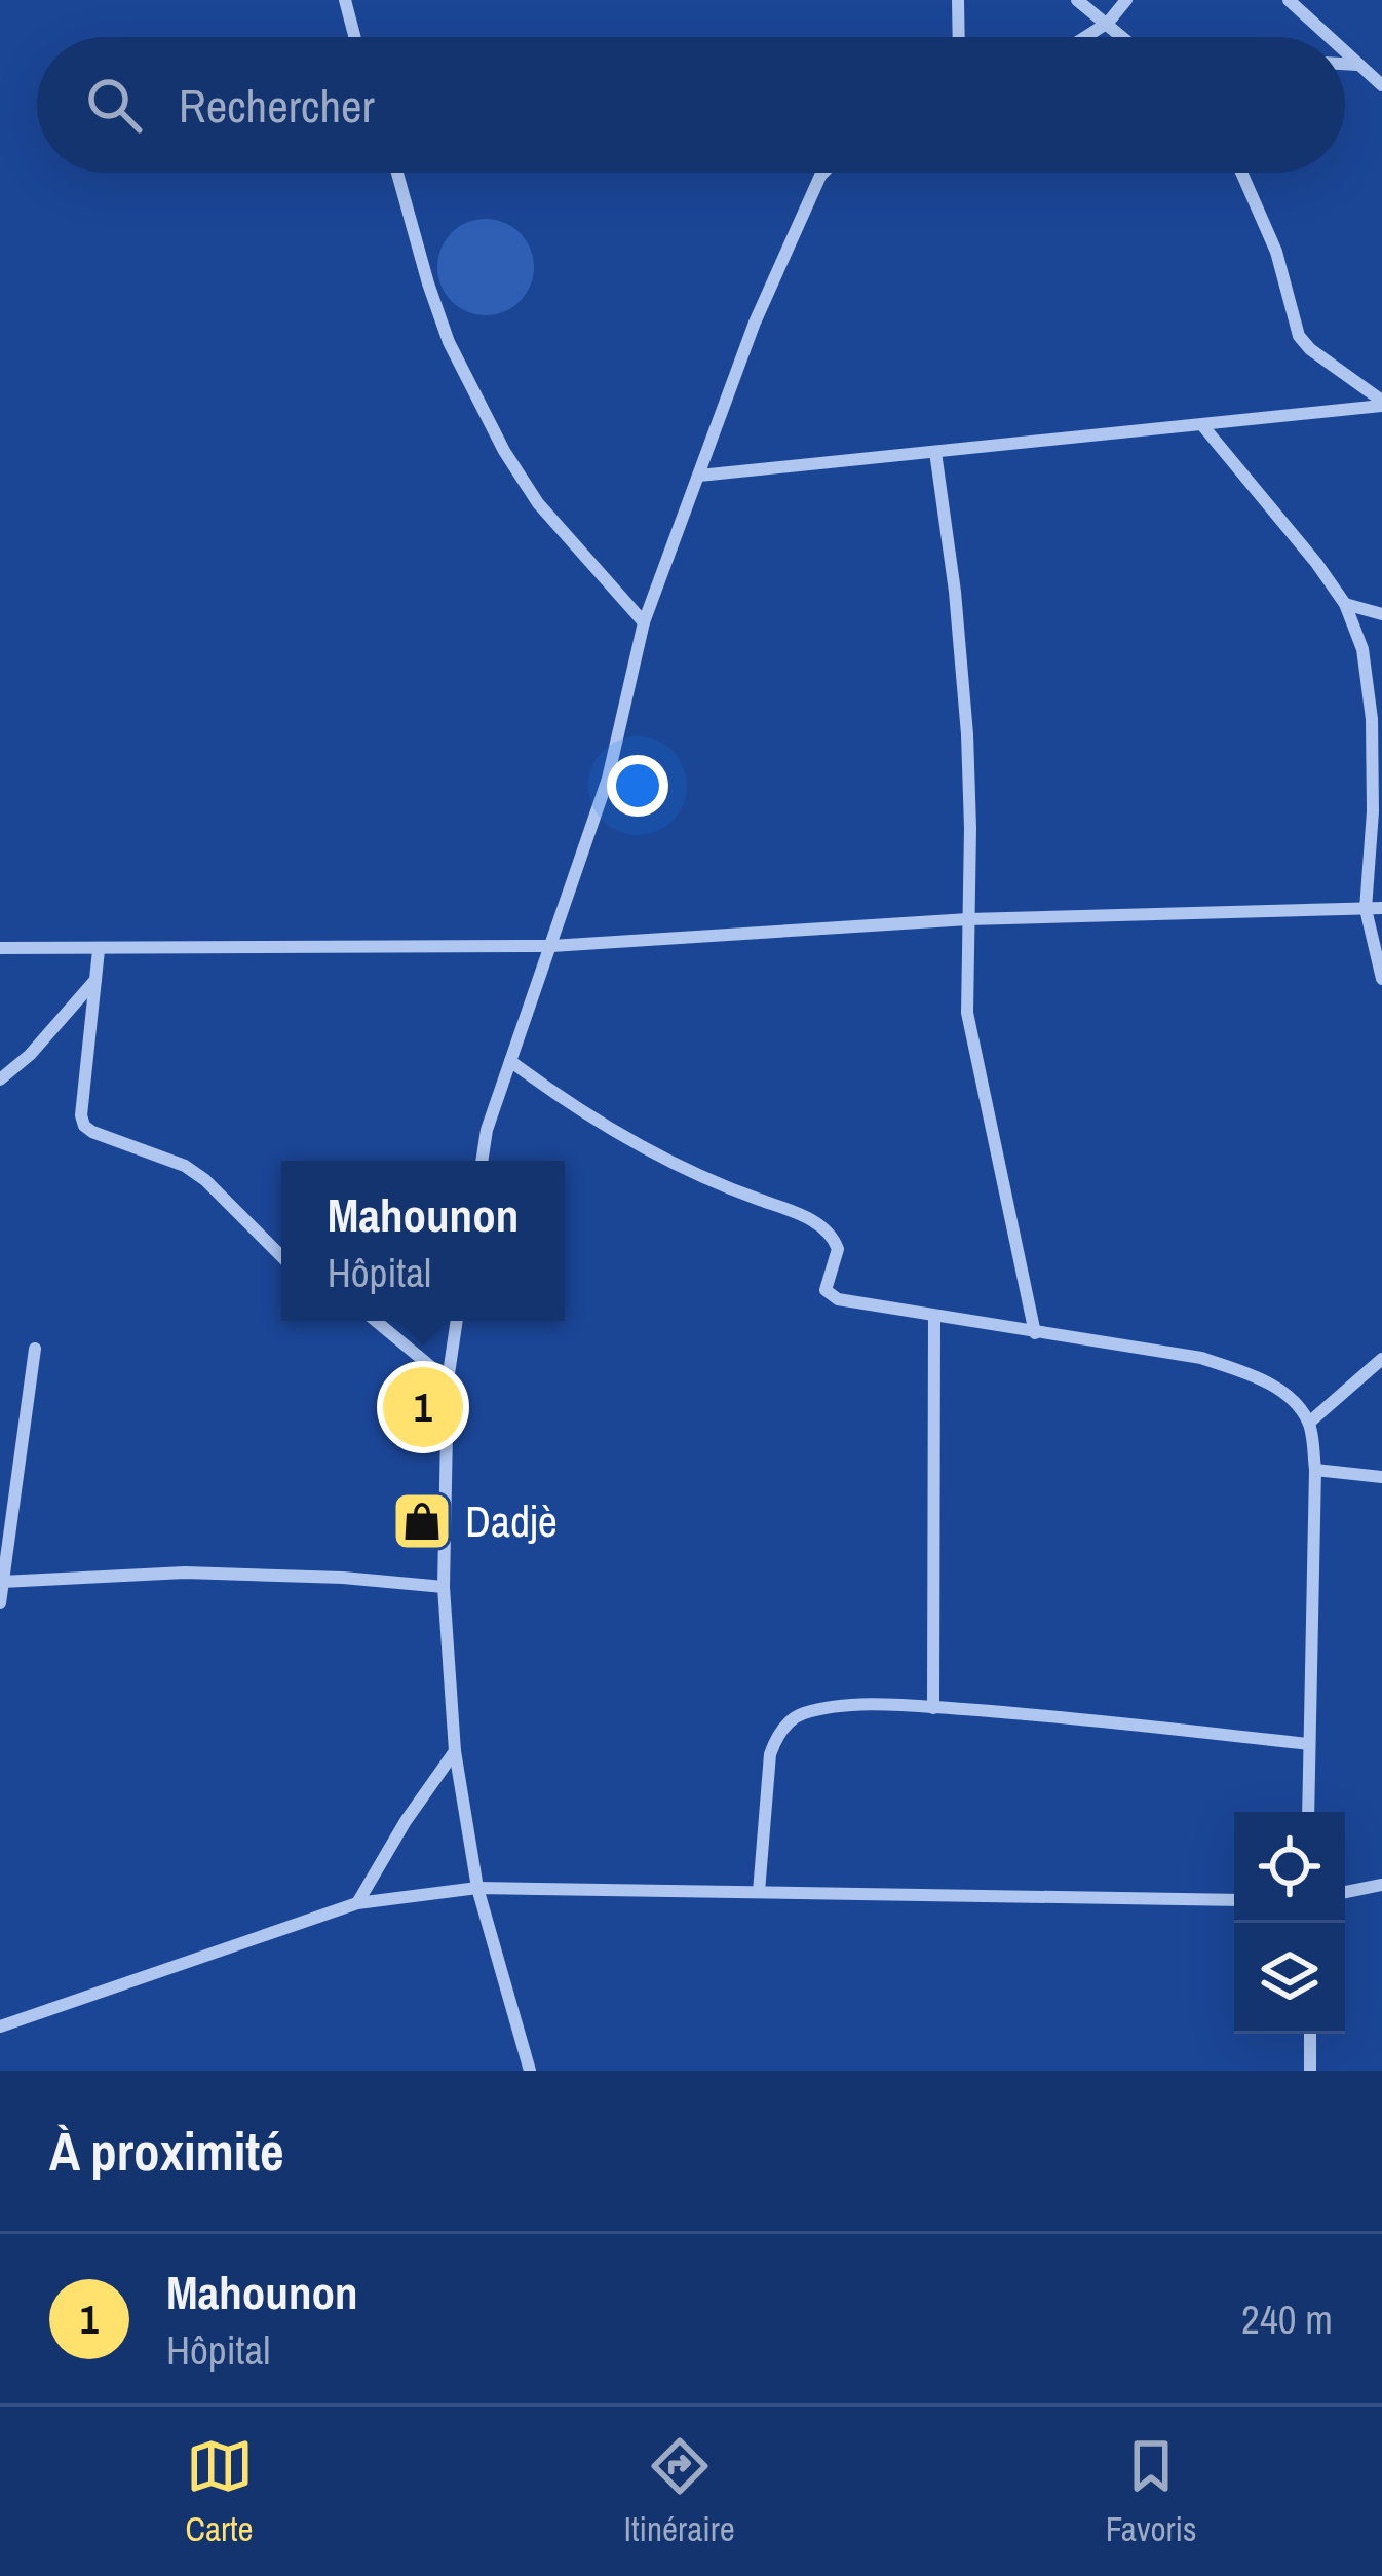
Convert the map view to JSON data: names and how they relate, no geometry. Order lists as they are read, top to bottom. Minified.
{"places":{"shop":["Dadjè"]},"page":{"search":"Rechercher","popup":["Mahounon","Hôpital"],"pins":"1","heading":"À proximité","list":[{"mark":"1","name":"Mahounon","note":"Hôpital","value":"240 m"}],"nav":["Carte","Itinéraire","Favoris"]}}
